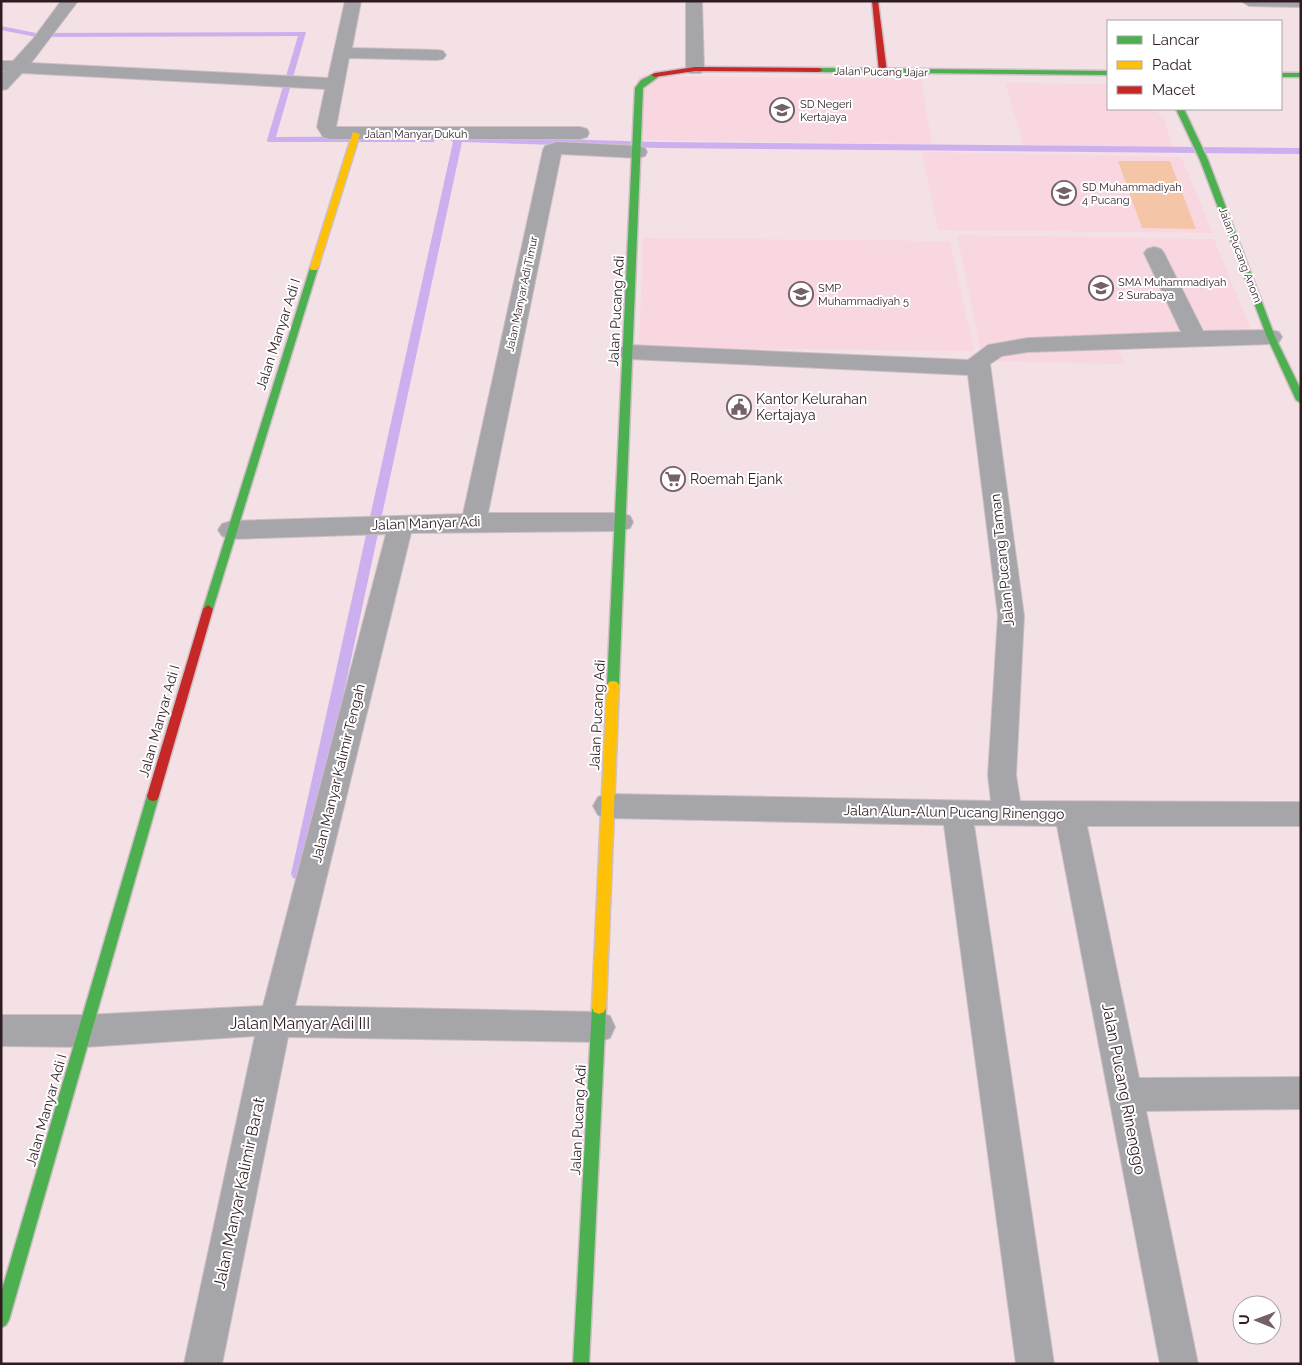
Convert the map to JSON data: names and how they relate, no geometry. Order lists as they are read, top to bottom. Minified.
{"streets":{"street":["Jalan Pucang Jajar","Jalan Manyar Dukuh","Jalan Pucang Anom","Jalan Manyar Adi Timur","Jalan Pucang Adi","Jalan Manyar Adi I","Jalan Manyar Adi","Jalan Pucang Taman","Jalan Manyar Kalimir Tengah","Jalan Alun-Alun Pucang Rinenggo","Jalan Manyar Adi III","Jalan Pucang Rinenggo","Jalan Manyar Kalimir Barat"]},"crossings":[["Jalan Pucang Jajar","Jalan Pucang Adi"],["Jalan Manyar Dukuh","Jalan Manyar Adi Timur"],["Jalan Manyar Dukuh","Jalan Pucang Adi"],["Jalan Manyar Dukuh","Jalan Manyar Adi I"],["Jalan Manyar Adi Timur","Jalan Pucang Adi"],["Jalan Manyar Adi Timur","Jalan Manyar Adi"],["Jalan Pucang Adi","Jalan Manyar Adi"],["Jalan Pucang Adi","Jalan Alun-Alun Pucang Rinenggo"],["Jalan Pucang Adi","Jalan Manyar Adi III"],["Jalan Manyar Adi I","Jalan Manyar Adi"],["Jalan Manyar Adi I","Jalan Manyar Adi III"],["Jalan Manyar Adi","Jalan Manyar Kalimir Tengah"],["Jalan Pucang Taman","Jalan Alun-Alun Pucang Rinenggo"],["Jalan Manyar Kalimir Tengah","Jalan Manyar Adi III"],["Jalan Manyar Kalimir Tengah","Jalan Manyar Kalimir Barat"],["Jalan Alun-Alun Pucang Rinenggo","Jalan Pucang Rinenggo"],["Jalan Manyar Adi III","Jalan Manyar Kalimir Barat"]],"places":{"school or university":["SD Negeri Kertajaya","SD Muhammadiyah 4 Pucang","SMA Muhammadiyah 2 Surabaya","SMP Muhammadiyah 5"],"public building":["Kantor Kelurahan Kertajaya"],"supermarket":["Roemah Ejank"]},"legend":["Lancar","Padat","Macet"],"north":"left"}
